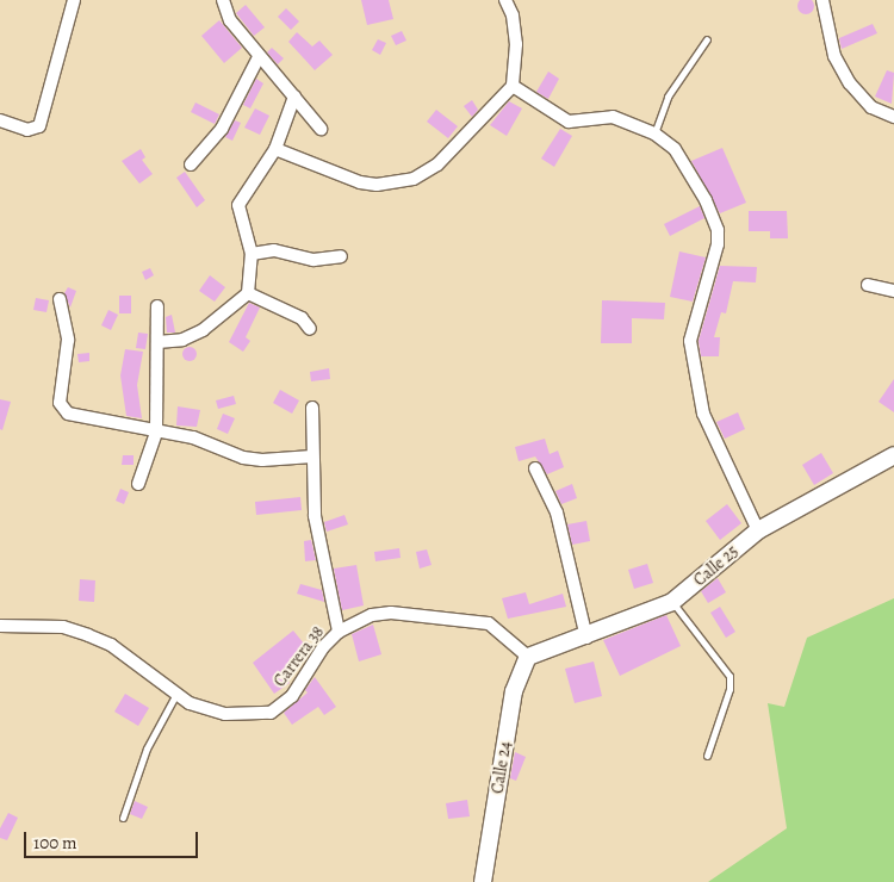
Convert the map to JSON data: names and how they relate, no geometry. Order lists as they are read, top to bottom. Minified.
{"streets":{"street":["Calle 25","Carrera 38","Calle 24"]},"crossings":[["Calle 25","Carrera 38"],["Calle 25","Calle 24"],["Carrera 38","Calle 24"]],"scale_bar":"100 m"}
